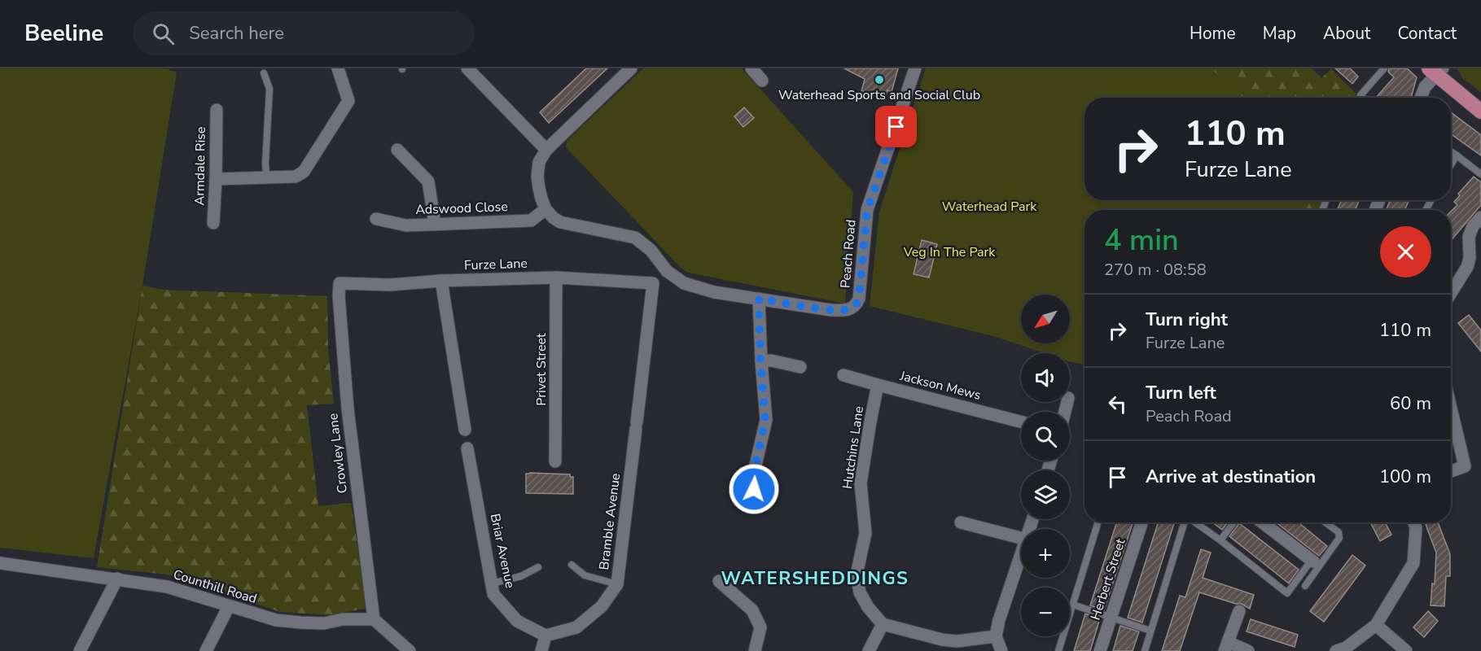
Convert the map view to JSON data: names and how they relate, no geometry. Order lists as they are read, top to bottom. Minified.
{"streets":{"street":["Armdale Rise","Adswood Close","Peach Road","Furze Lane","Privet Street","Jackson Mews","Hutchins Lane","Crowley Lane","Bramble Avenue","Briar Avenue","Herbert Street","Counthill Road"]},"crossings":[["Furze Lane","Privet Street"],["Furze Lane","Crowley Lane"],["Furze Lane","Bramble Avenue"],["Jackson Mews","Hutchins Lane"],["Crowley Lane","Counthill Road"],["Bramble Avenue","Briar Avenue"]],"districts":["WATERSHEDDINGS"],"parks":["Waterhead Park","Veg In The Park"],"places":["Waterhead Sports and Social Club"],"north":"bottom left","page":{"header":"Beeline","search":"Search here","nav":["Home","Map","About","Contact"],"turn":["110 m","Furze Lane"],"heading":["4 min","270 m · 08:58"],"list":[{"name":"Turn right","note":"Furze Lane","value":"110 m"},{"name":"Turn left","note":"Peach Road","value":"60 m"},{"name":"Arrive at destination","value":"100 m"}],"map_buttons":["+","−"]}}
